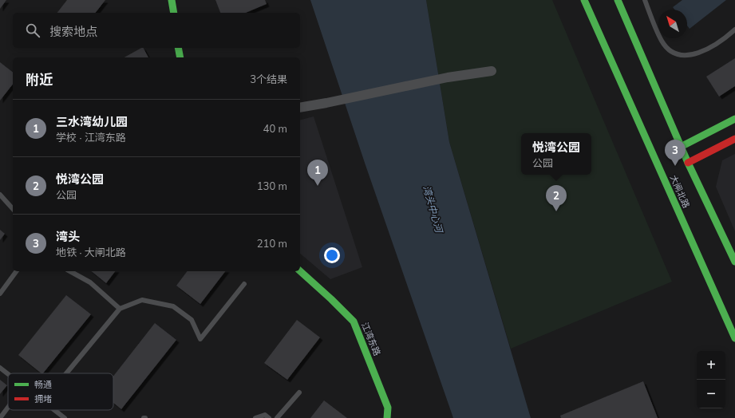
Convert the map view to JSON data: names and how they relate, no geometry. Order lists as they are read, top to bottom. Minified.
{"streets":{"main road":["大闸北路","江湾东路"]},"water":["湾头中心河"],"legend":["畅通","拥堵"],"north":"top left","page":{"search":"搜索地点","heading":["附近","3个结果"],"list":[{"mark":"1","name":"三水湾幼儿园","note":"学校 · 江湾东路","value":"40 m"},{"mark":"2","name":"悦湾公园","note":"公园","value":"130 m"},{"mark":"3","name":"湾头","note":"地铁 · 大闸北路","value":"210 m"}],"popup":["悦湾公园","公园"],"pins":["3","1","2"],"map_buttons":["+","−"]}}
